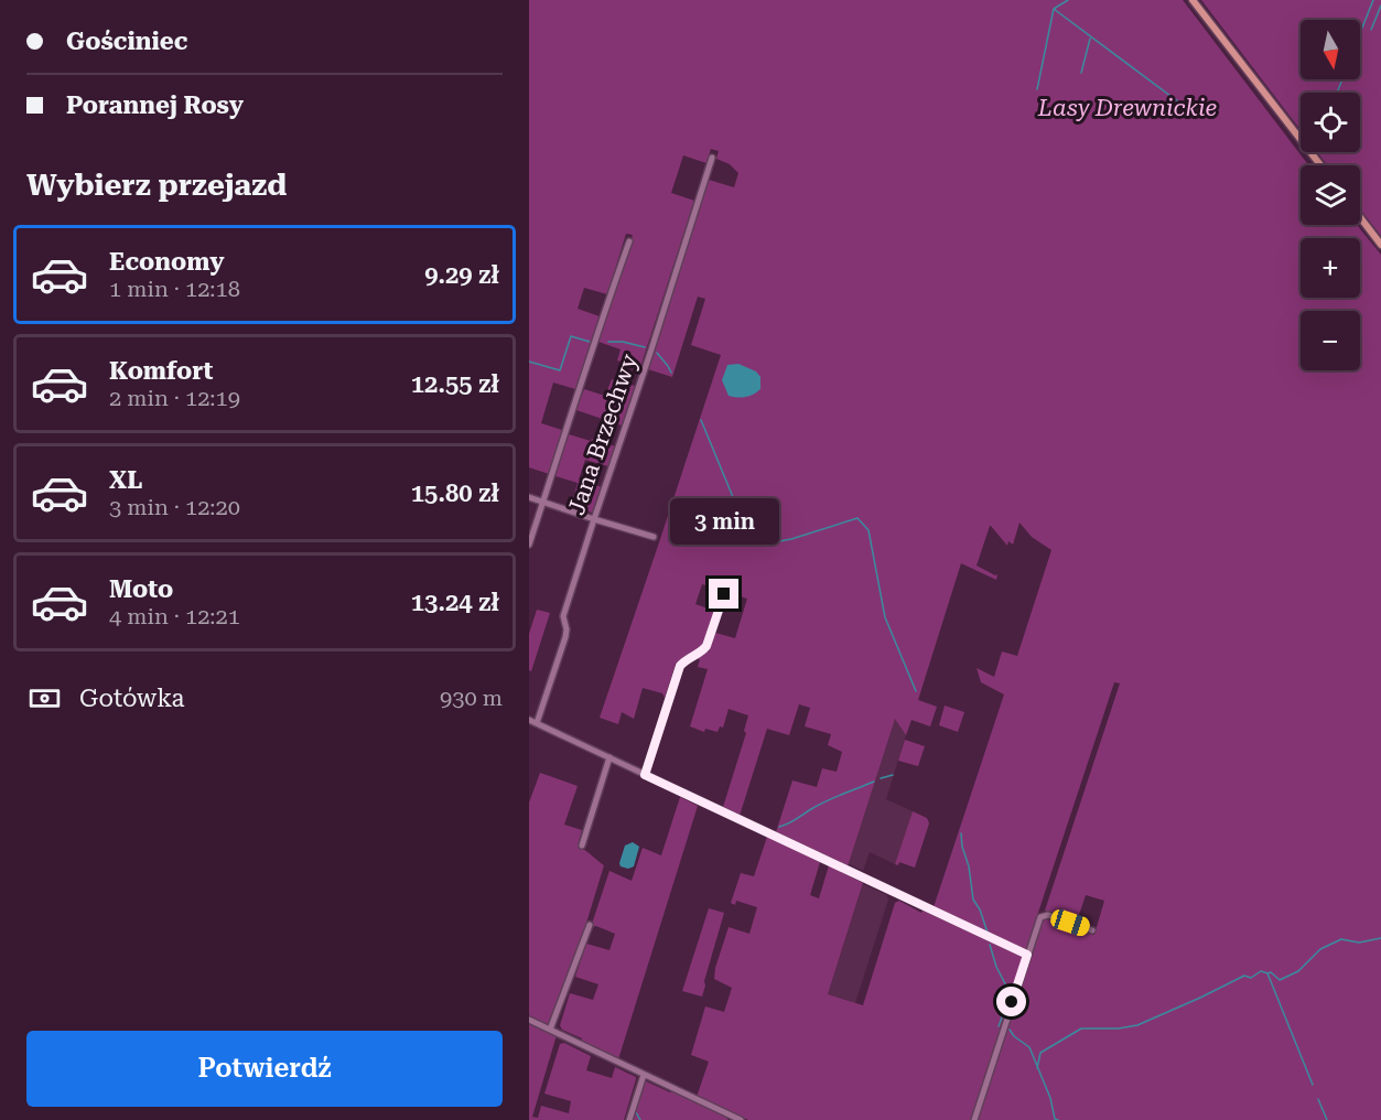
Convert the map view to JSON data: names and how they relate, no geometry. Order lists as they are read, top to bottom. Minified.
{"streets":{"street":["Jana Brzechwy"]},"parks":["Lasy Drewnickie"],"north":"bottom","page":{"banner":["Gościniec","Porannej Rosy"],"map_buttons":["+","−"],"heading":"Wybierz przejazd","list":[{"name":"Economy","note":"1 min · 12:18","value":"9.29 zł"},{"name":"Komfort","note":"2 min · 12:19","value":"12.55 zł"},{"name":"XL","note":"3 min · 12:20","value":"15.80 zł"},{"name":"Moto","note":"4 min · 12:21","value":"13.24 zł"}],"bubble":"3 min","pay":["Gotówka","930 m"],"buttons":"Potwierdź"}}
